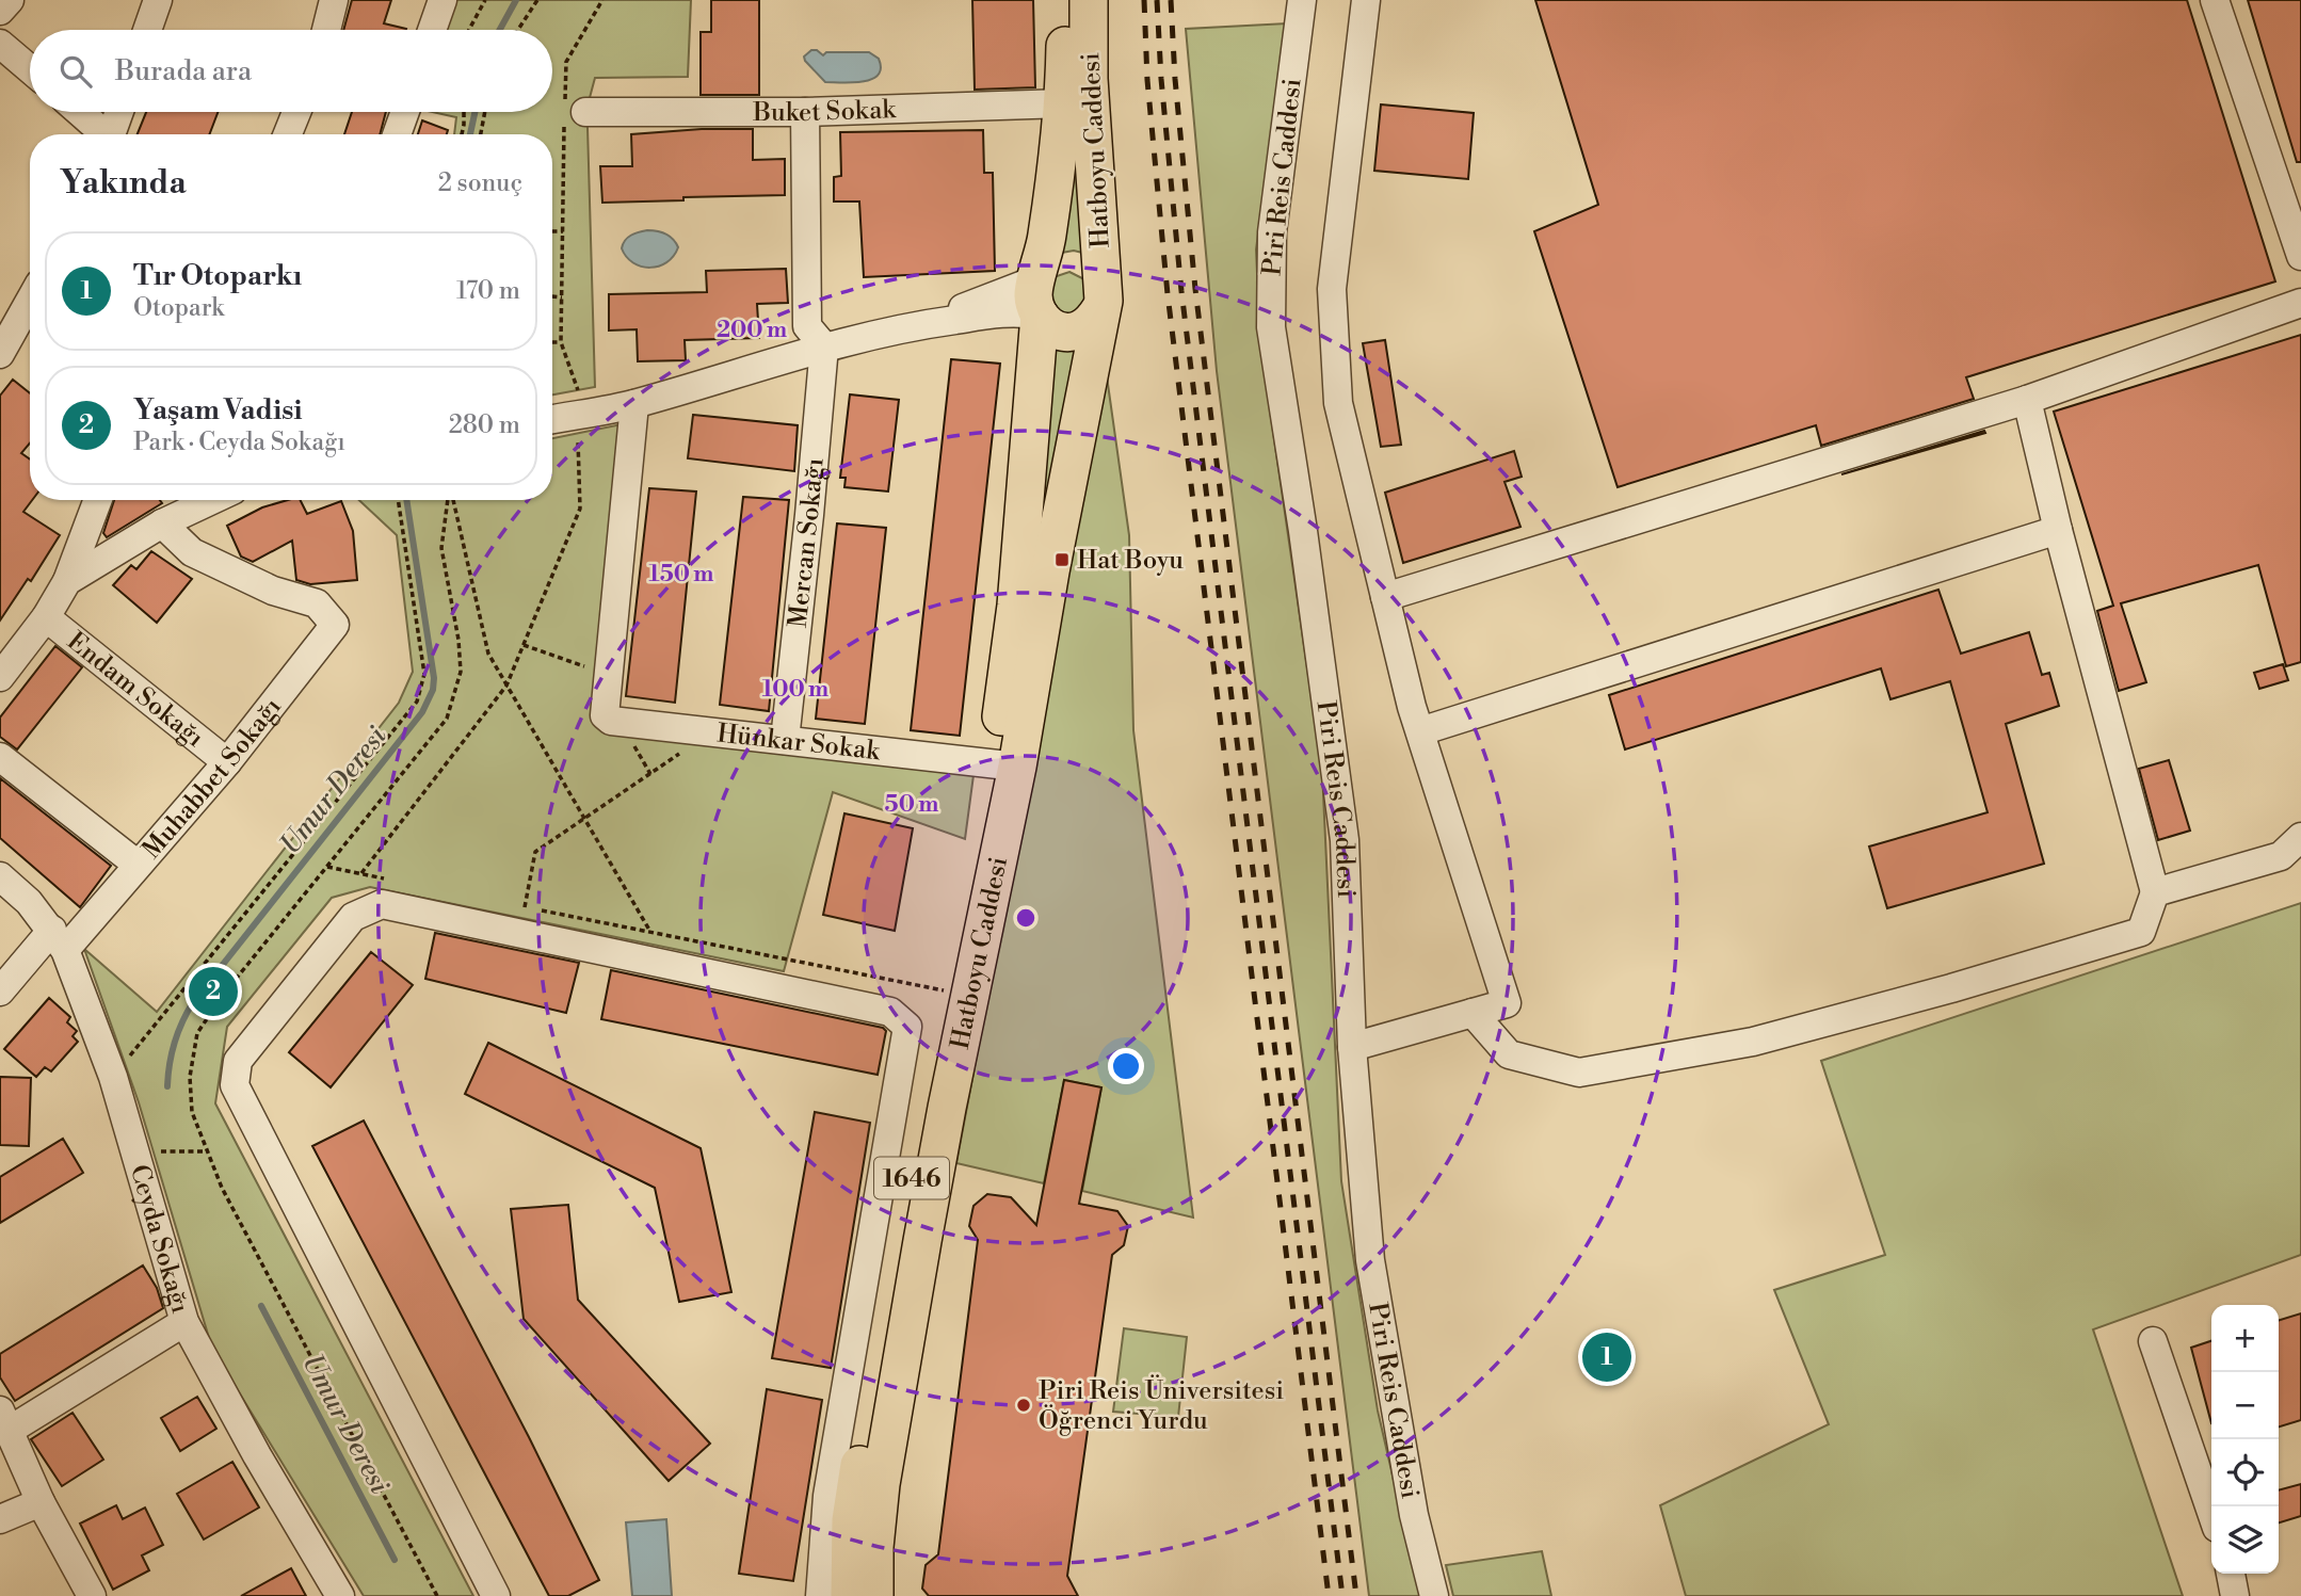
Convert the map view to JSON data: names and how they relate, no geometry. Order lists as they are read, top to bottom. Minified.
{"streets":{"main road":["Hatboyu Caddesi","1646"],"street":["Buket Sokak","Piri Reis Caddesi","Mercan Sokağı","Endam Sokağı","Hünkar Sokak","Muhabbet Sokağı","Ceyda Sokağı"]},"crossings":[["Buket Sokak","Hatboyu Caddesi"],["Hatboyu Caddesi","Hünkar Sokak"],["Mercan Sokağı","Hünkar Sokak"],["Endam Sokağı","Muhabbet Sokağı"],["Muhabbet Sokağı","Ceyda Sokağı"]],"water":["Umur Deresi"],"places":{"transit":["Hat Boyu"],"other":["Piri Reis Üniversitesi Öğrenci Yurdu"]},"page":{"search":"Burada ara","heading":["Yakında","2 sonuç"],"list":[{"mark":"1","name":"Tır Otoparkı","note":"Otopark","value":"170 m"},{"mark":"2","name":"Yaşam Vadisi","note":"Park · Ceyda Sokağı","value":"280 m"}],"pins":["2","1"],"map_buttons":["+","−"]},"rings":["200 m","150 m","100 m","50 m"]}
